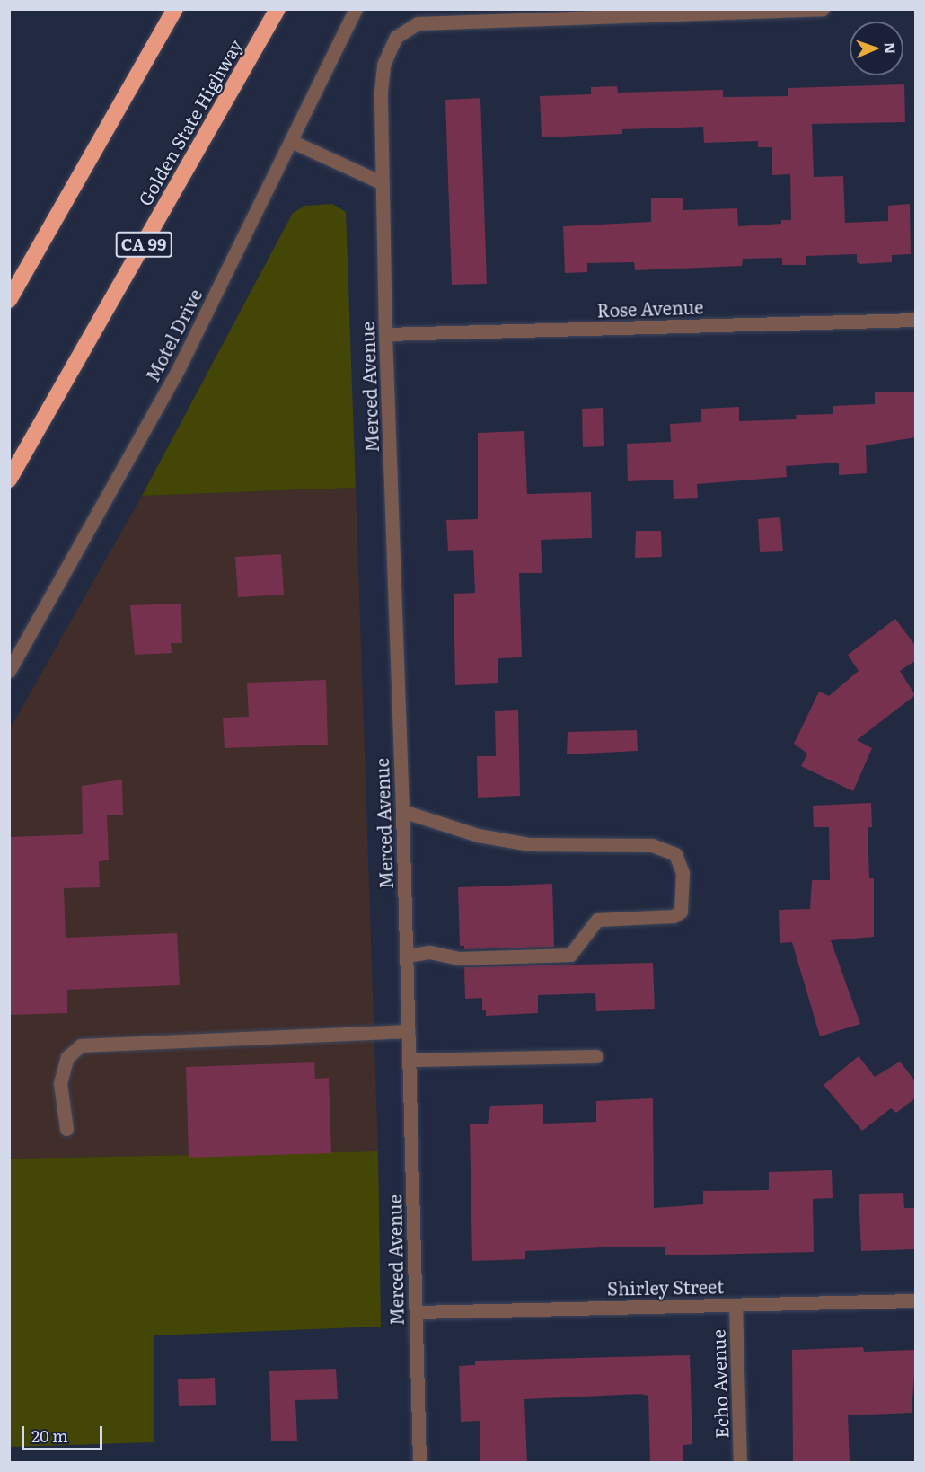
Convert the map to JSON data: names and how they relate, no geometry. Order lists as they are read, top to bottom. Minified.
{"streets":{"highway":["Golden State Highway","CA 99"],"street":["Rose Avenue","Motel Drive","Merced Avenue","Shirley Street","Echo Avenue"]},"crossings":[["Rose Avenue","Merced Avenue"],["Merced Avenue","Shirley Street"],["Shirley Street","Echo Avenue"]],"scale_bar":"20 m","north":"right"}
